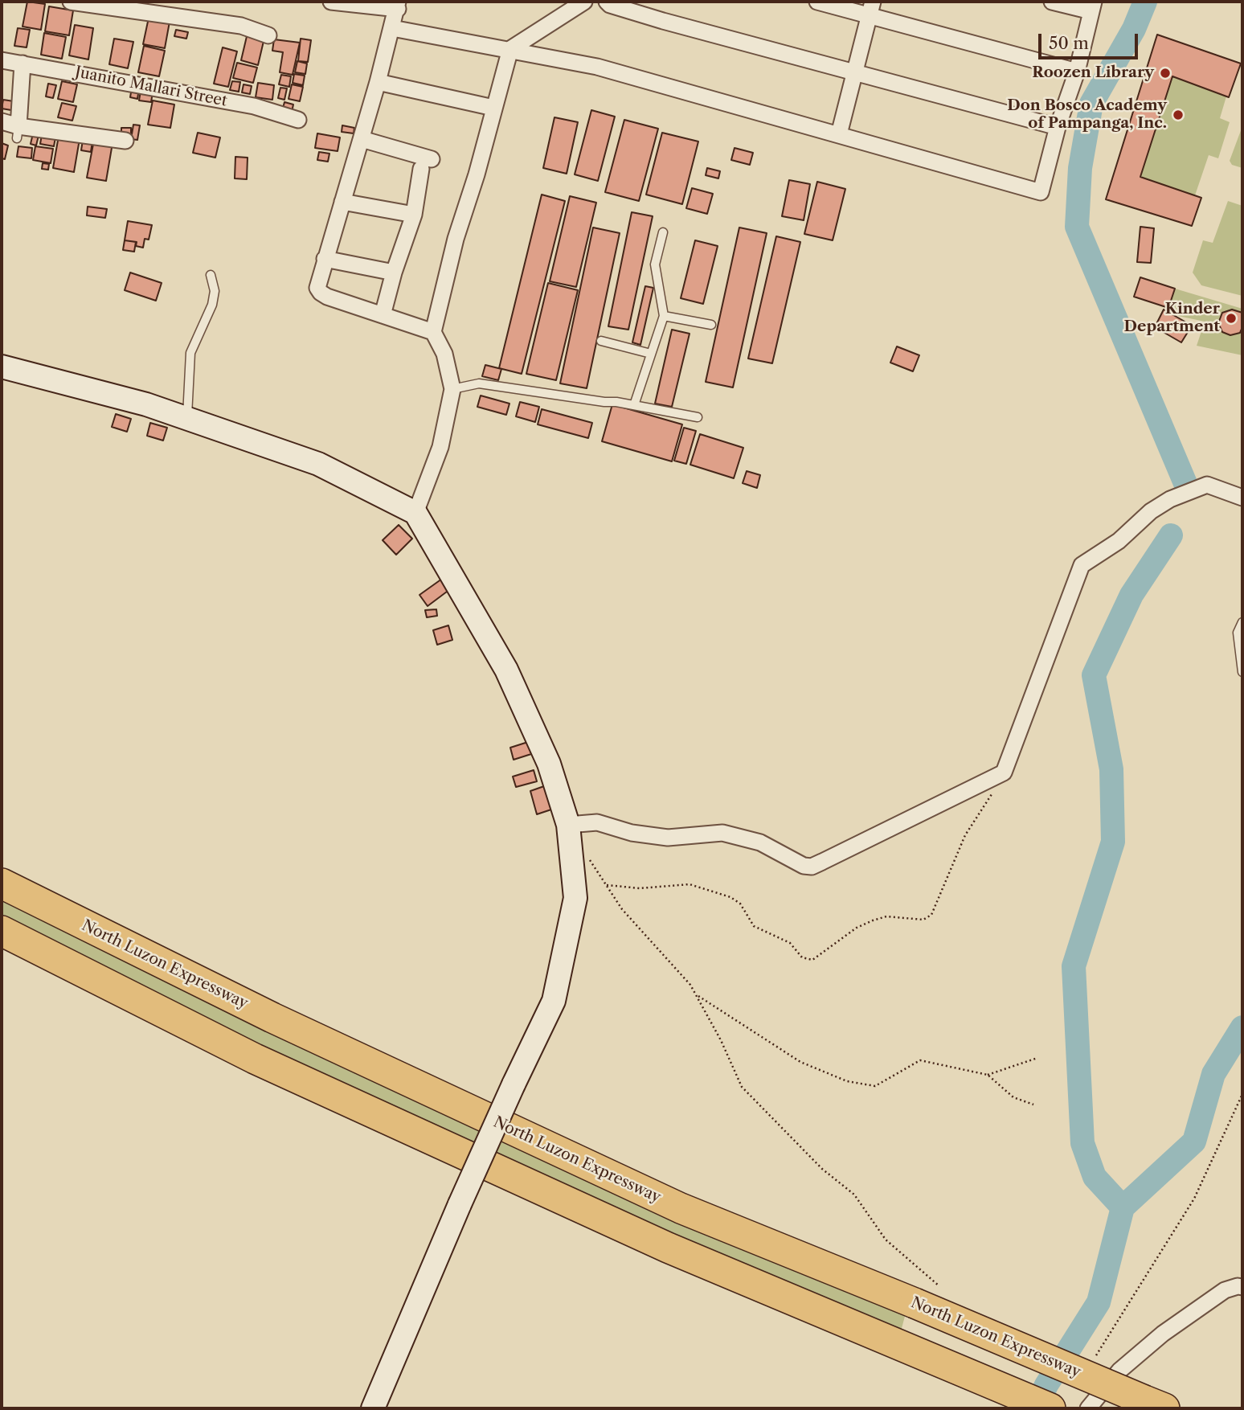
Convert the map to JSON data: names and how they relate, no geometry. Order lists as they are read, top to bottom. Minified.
{"streets":{"highway":["North Luzon Expressway"],"street":["Juanito Mallari Street"]},"places":["Roozen Library","Don Bosco Academy of Pampanga, Inc.","Kinder Department"],"scale_bar":"50 m"}
